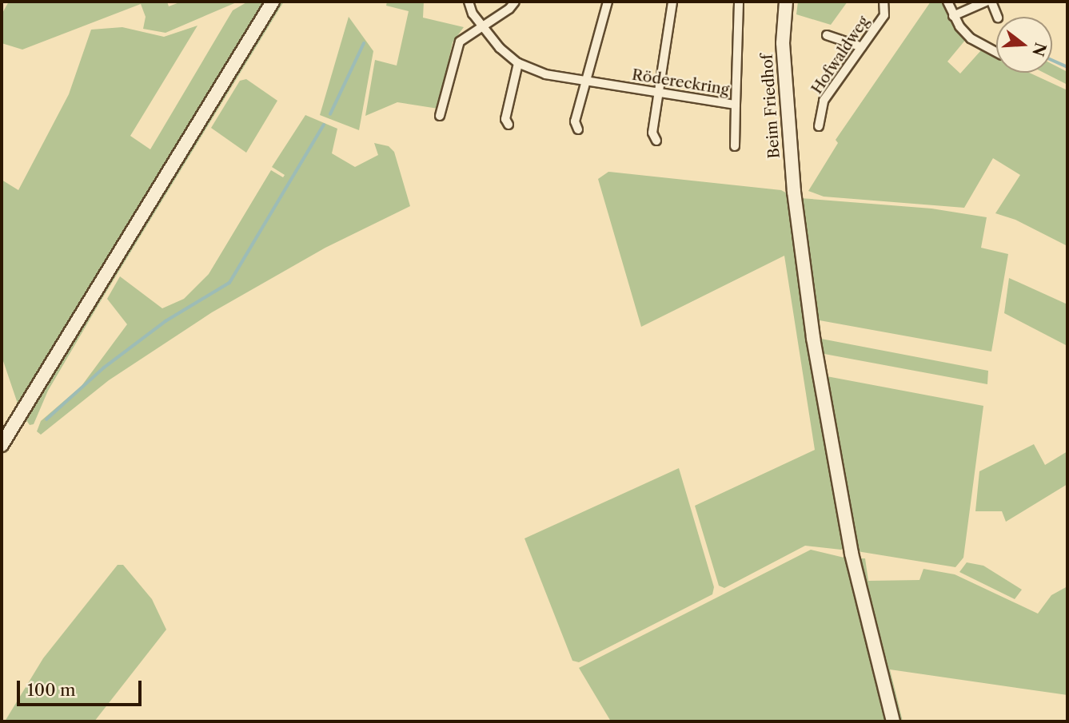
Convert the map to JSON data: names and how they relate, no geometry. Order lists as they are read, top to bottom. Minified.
{"streets":{"main road":["Beim Friedhof"],"street":["Hofwaldweg","Rödereckring"]},"scale_bar":"100 m","north":"right"}
